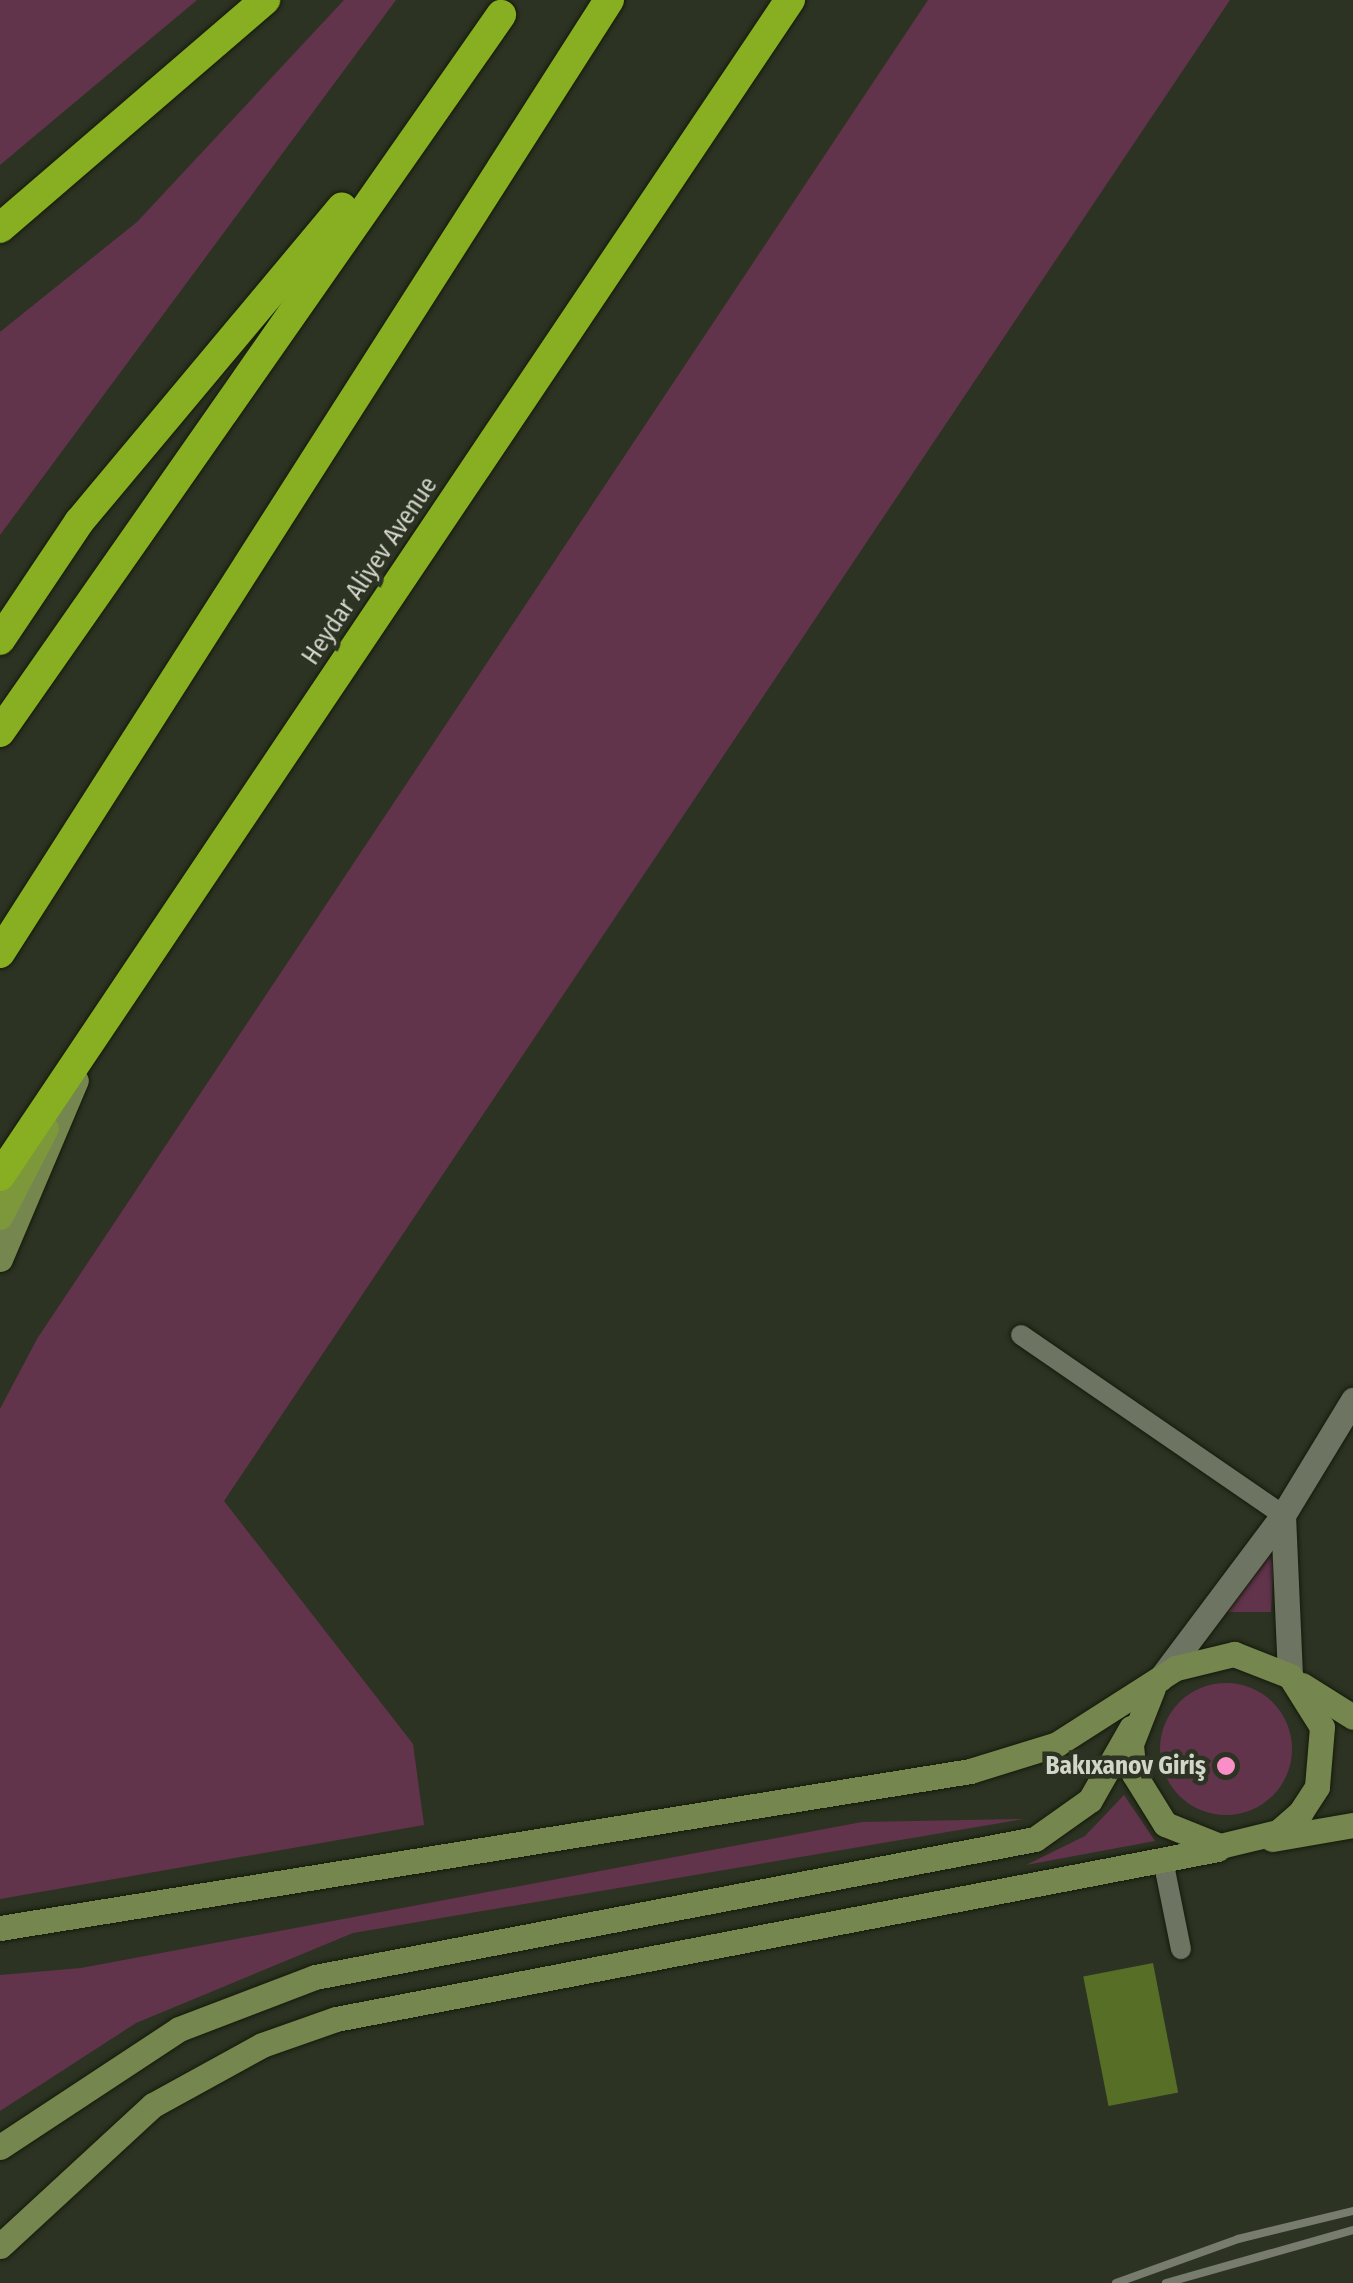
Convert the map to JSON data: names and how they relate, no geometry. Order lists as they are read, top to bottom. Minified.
{"streets":{"highway":["Heydar Aliyev Avenue"]},"places":["Bakıxanov Giriş"]}
